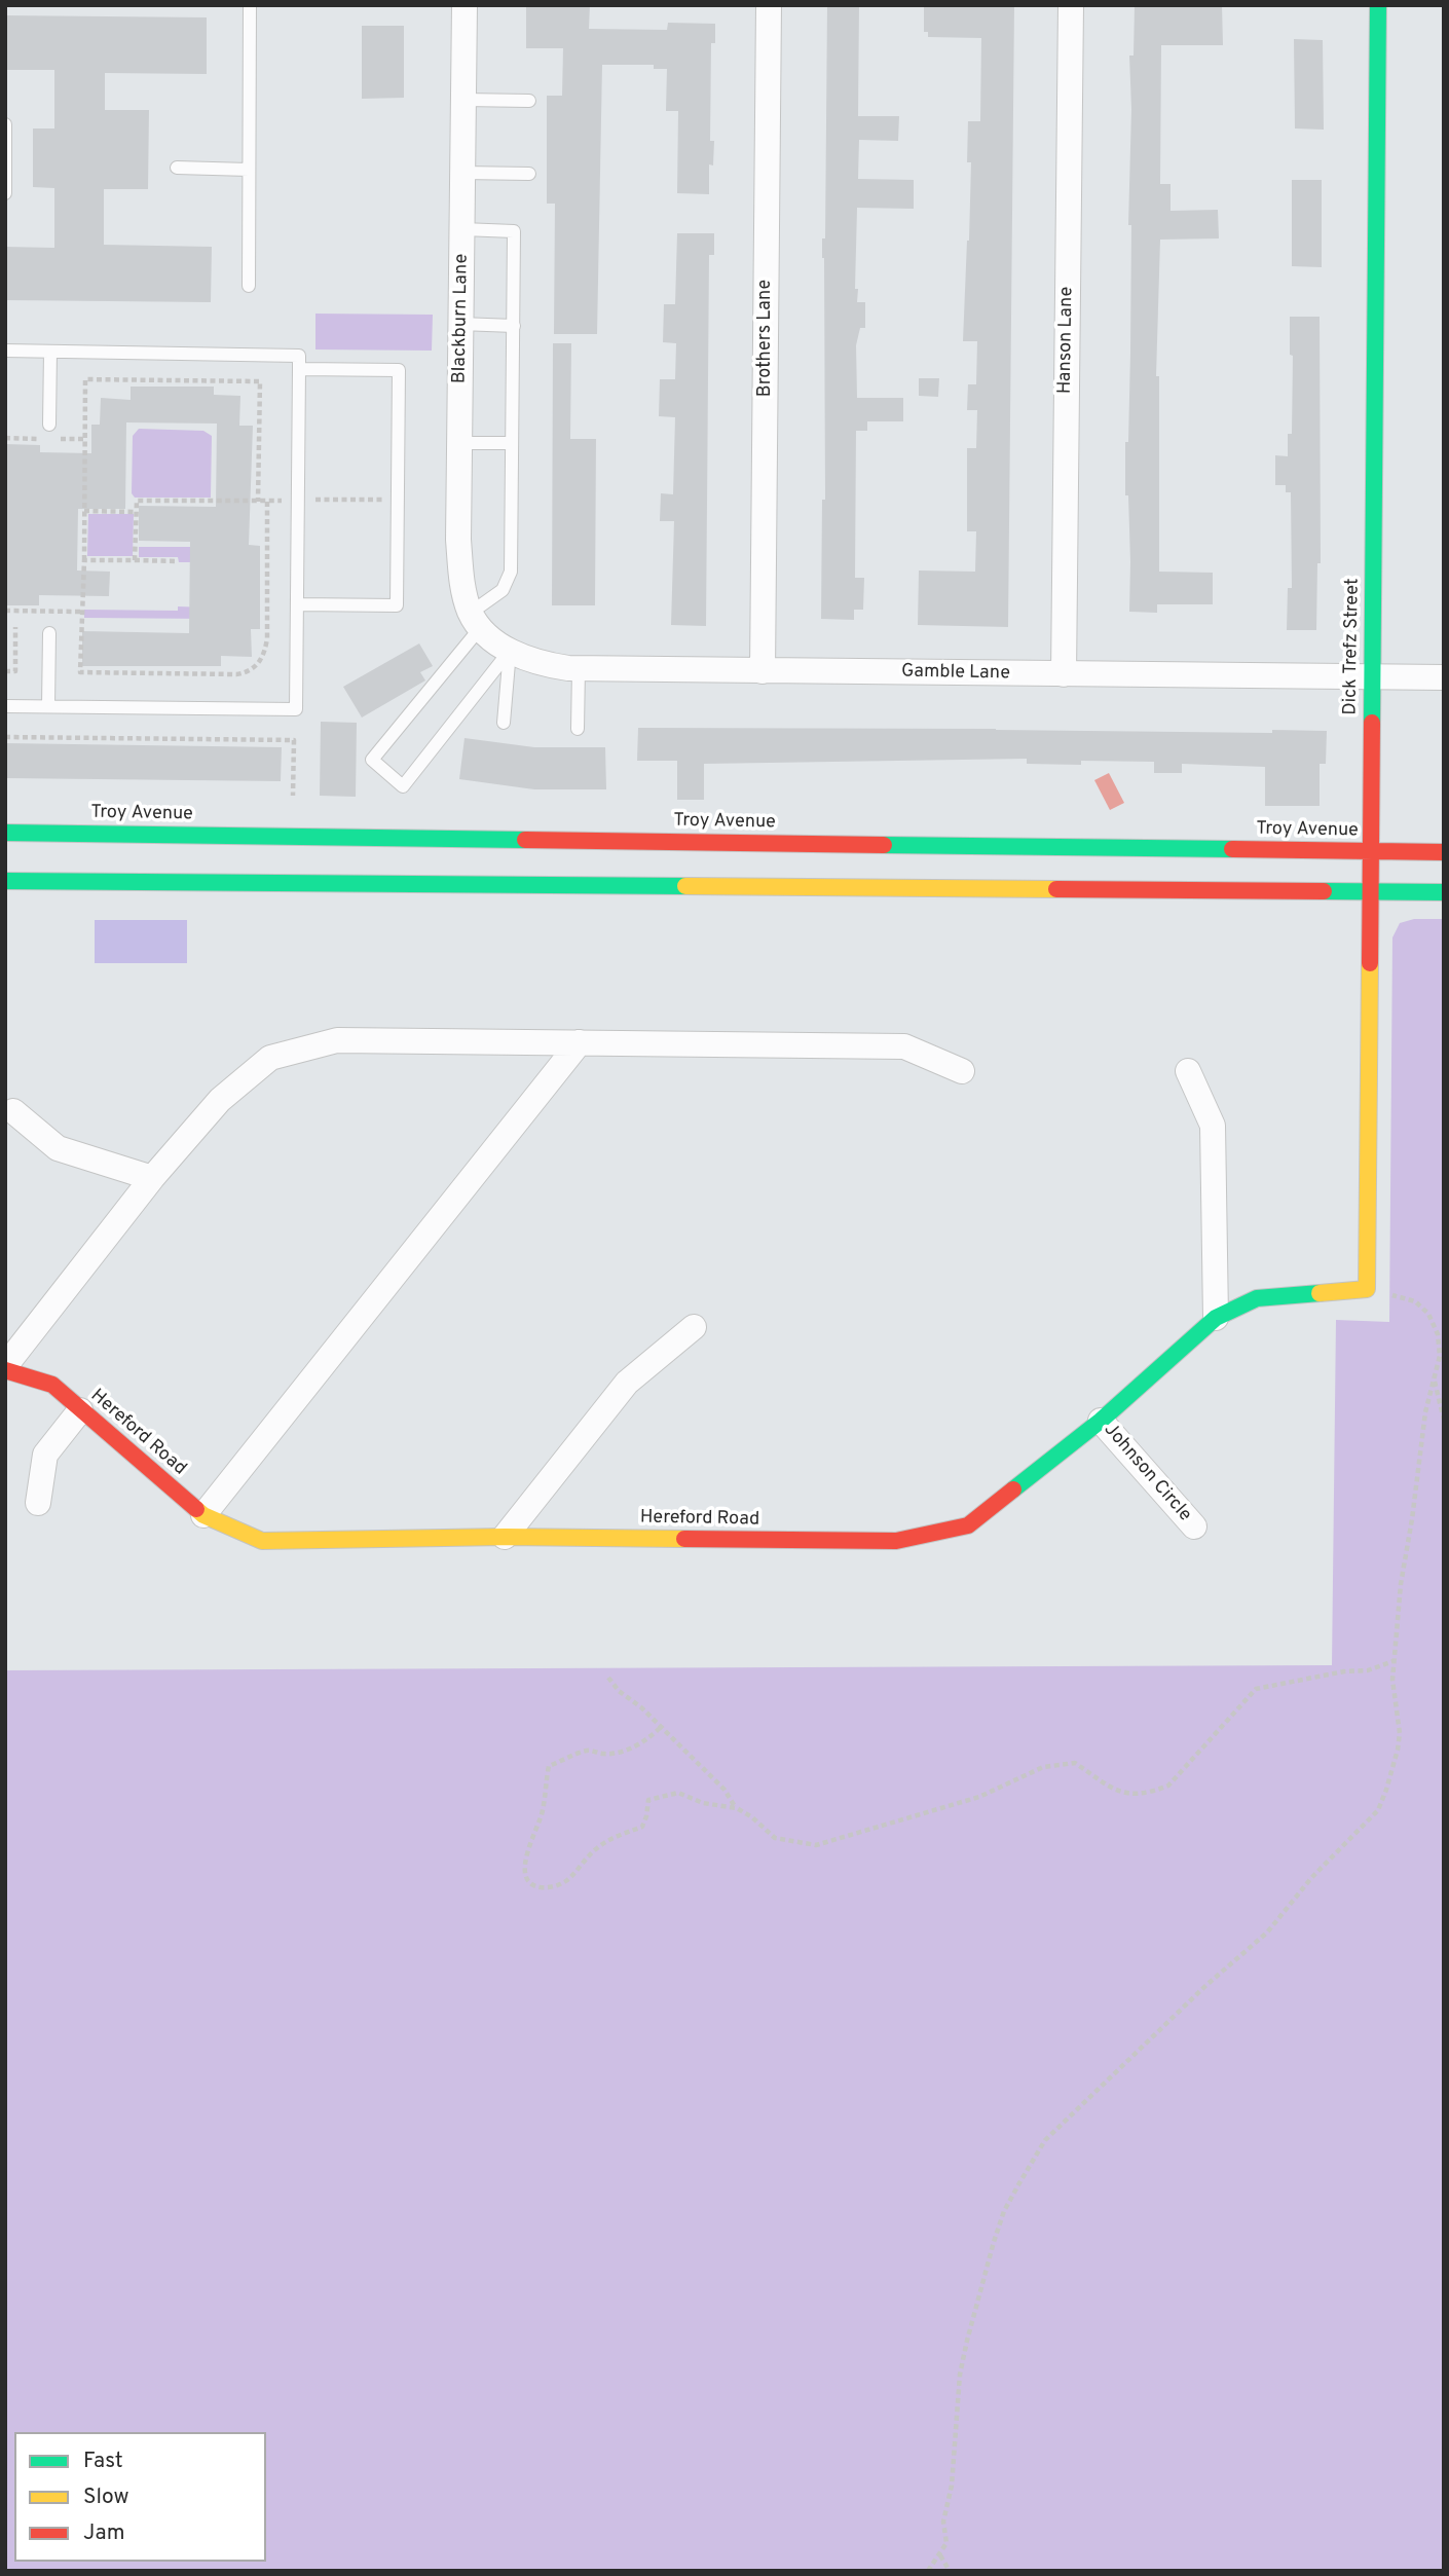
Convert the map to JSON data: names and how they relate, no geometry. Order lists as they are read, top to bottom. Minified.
{"streets":{"main road":["Dick Trefz Street","Troy Avenue","Hereford Road"],"street":["Blackburn Lane","Brothers Lane","Hanson Lane","Gamble Lane","Johnson Circle"]},"crossings":[["Blackburn Lane","Gamble Lane"],["Brothers Lane","Gamble Lane"],["Hanson Lane","Gamble Lane"],["Dick Trefz Street","Gamble Lane"],["Dick Trefz Street","Troy Avenue"],["Dick Trefz Street","Hereford Road"],["Hereford Road","Johnson Circle"]],"legend":["Fast","Slow","Jam"]}
